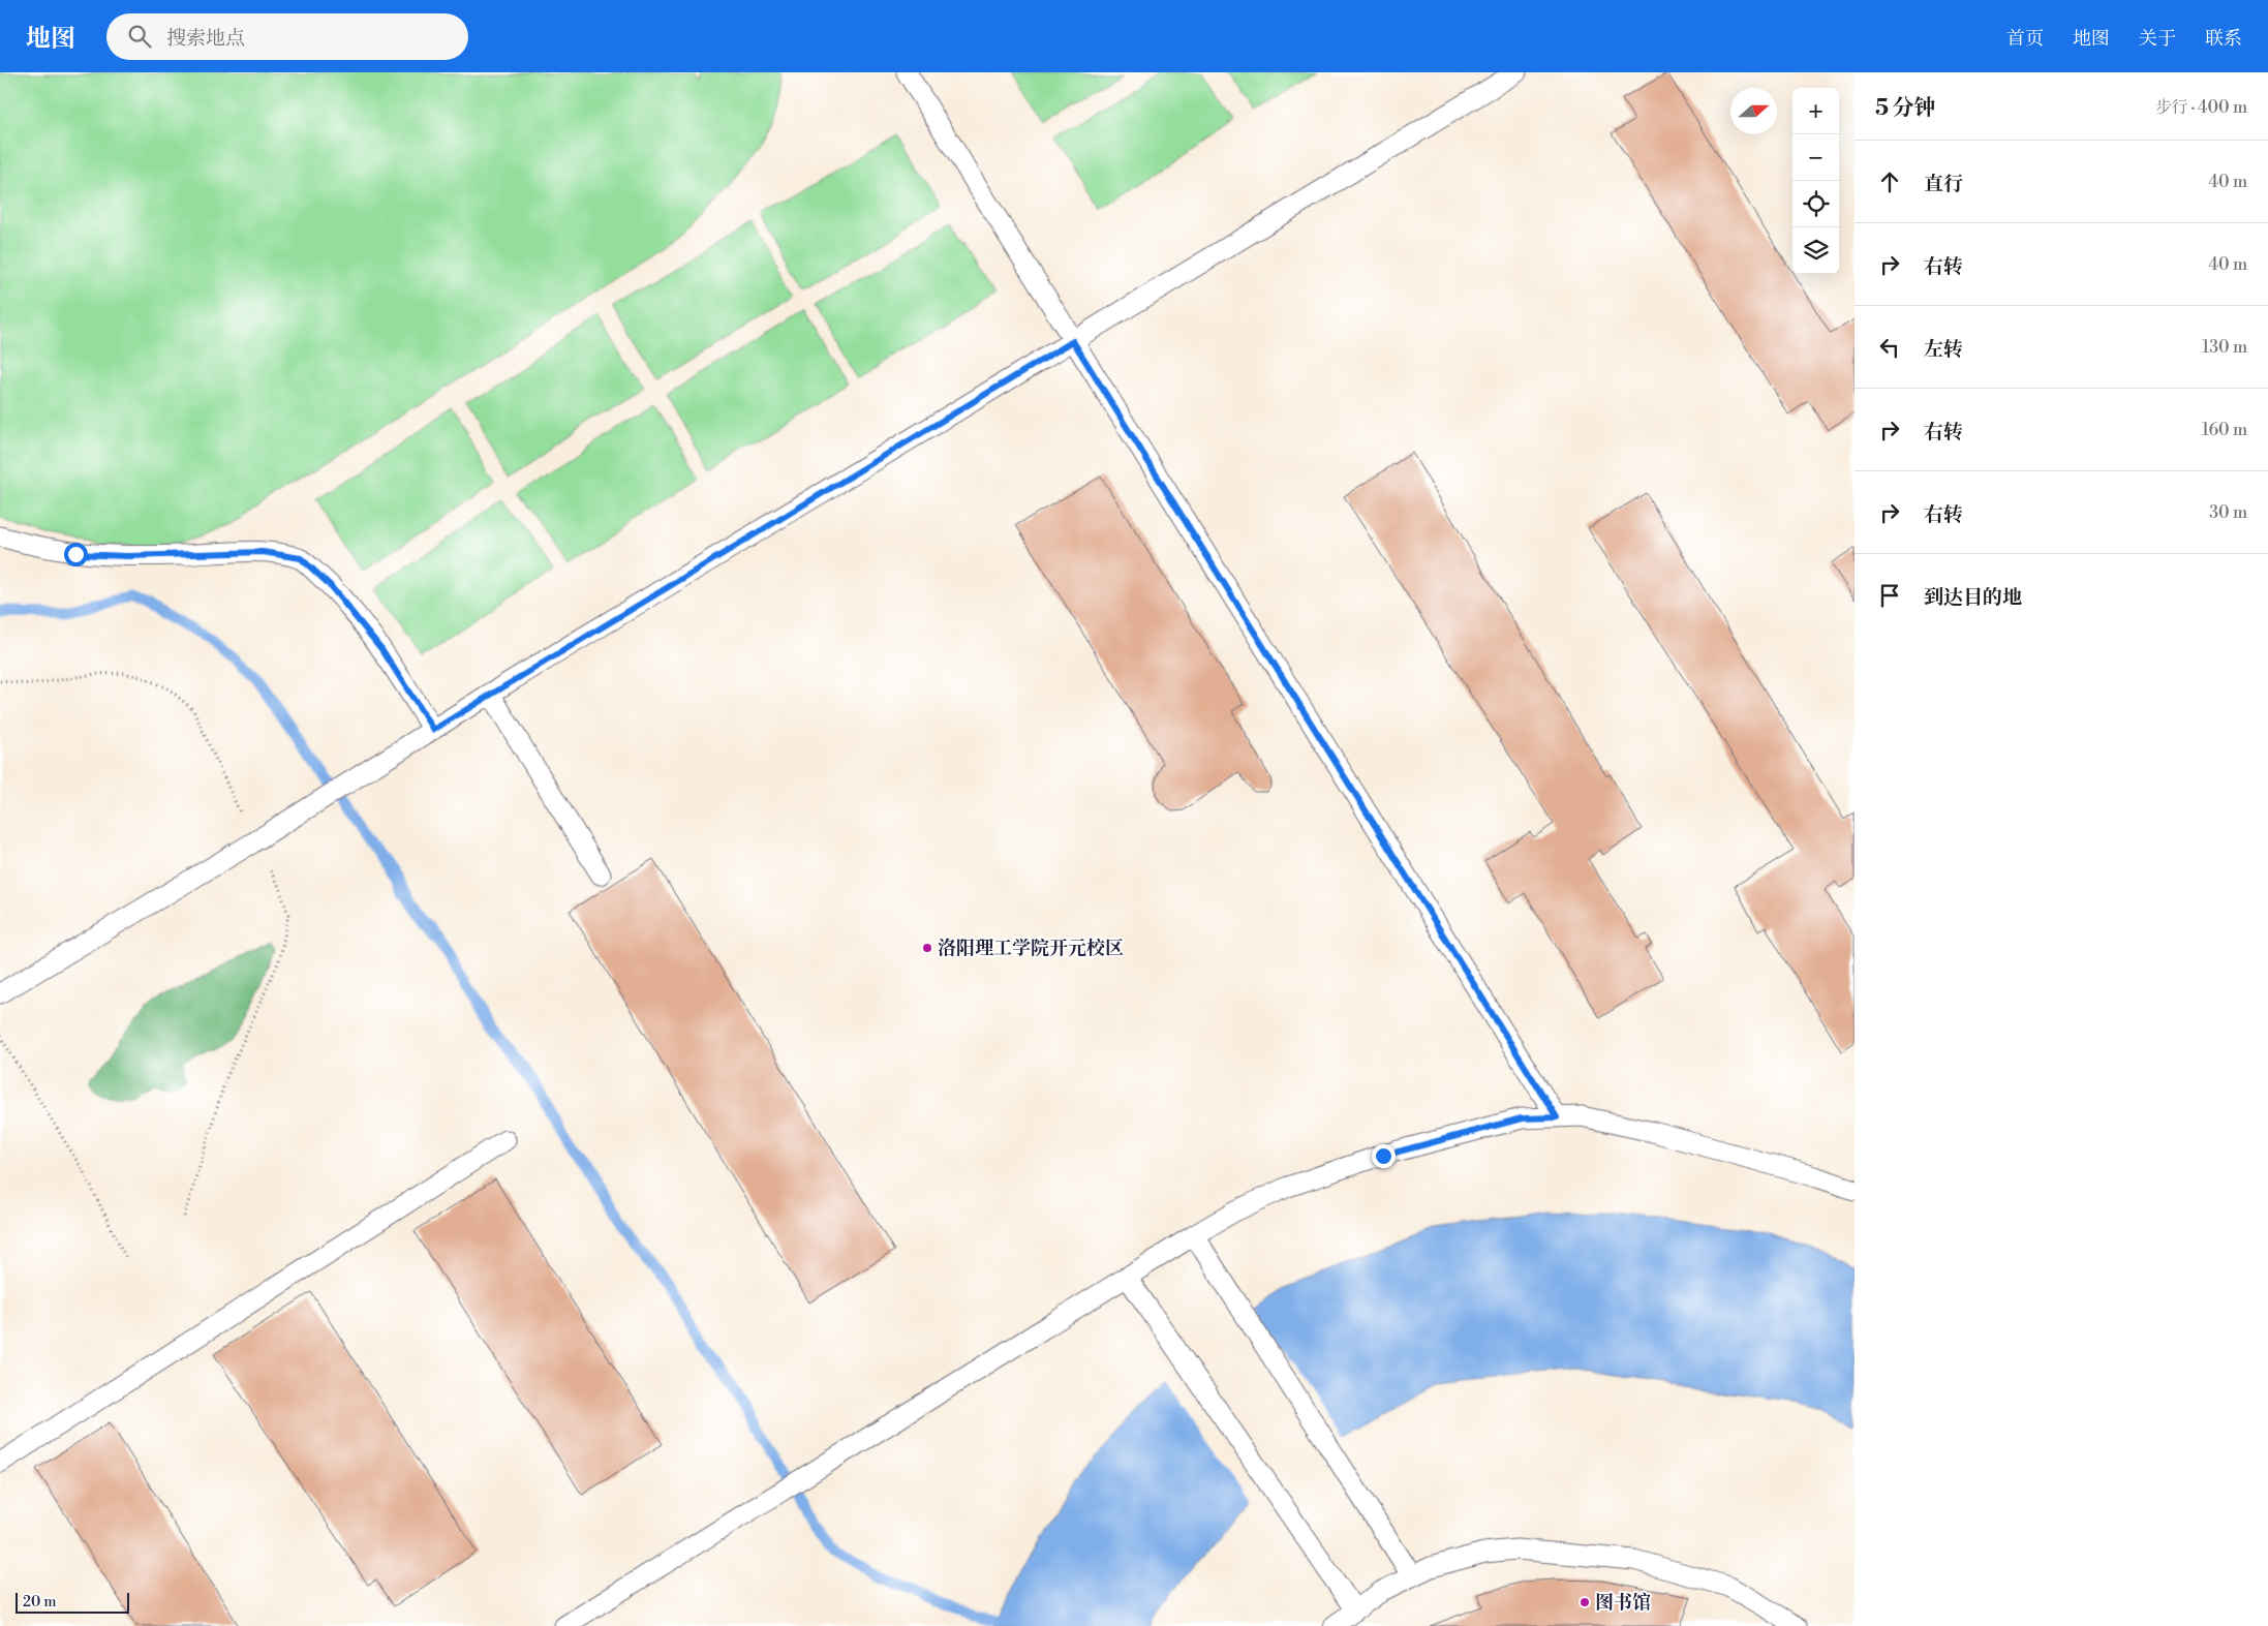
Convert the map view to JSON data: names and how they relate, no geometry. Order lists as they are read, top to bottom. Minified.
{"places":["洛阳理工学院开元校区","图书馆"],"scale_bar":"20 m","north":"right","page":{"header":"地图","search":"搜索地点","nav":["首页","地图","关于","联系"],"heading":["5 分钟","步行 · 400 m"],"map_buttons":["+","−"],"list":[["直行","40 m"],["右转","40 m"],["左转","130 m"],["右转","160 m"],["右转","30 m"],"到达目的地"],"scale":"20 m"}}
